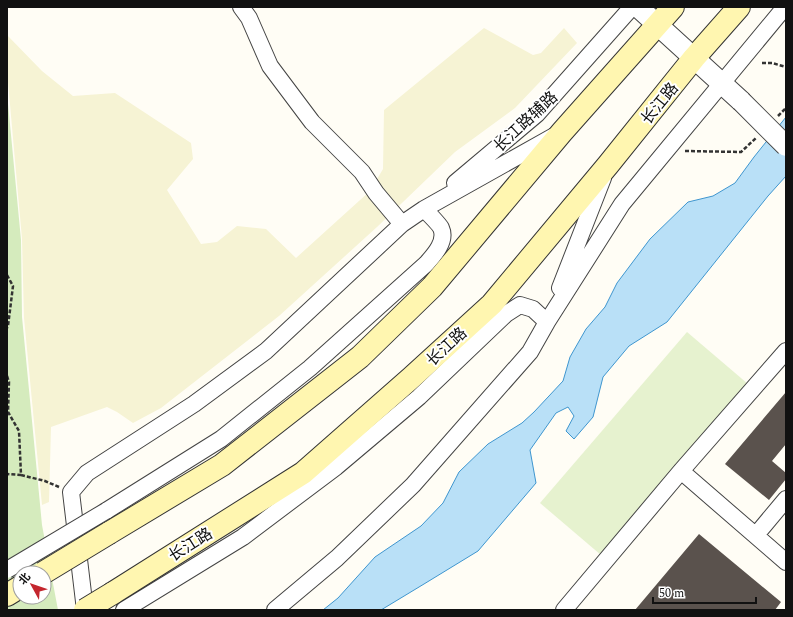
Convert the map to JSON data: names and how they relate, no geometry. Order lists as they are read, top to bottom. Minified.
{"streets":{"main road":["长江路"],"street":["长江路辅路"]},"scale_bar":"50 m","north":"top left"}
